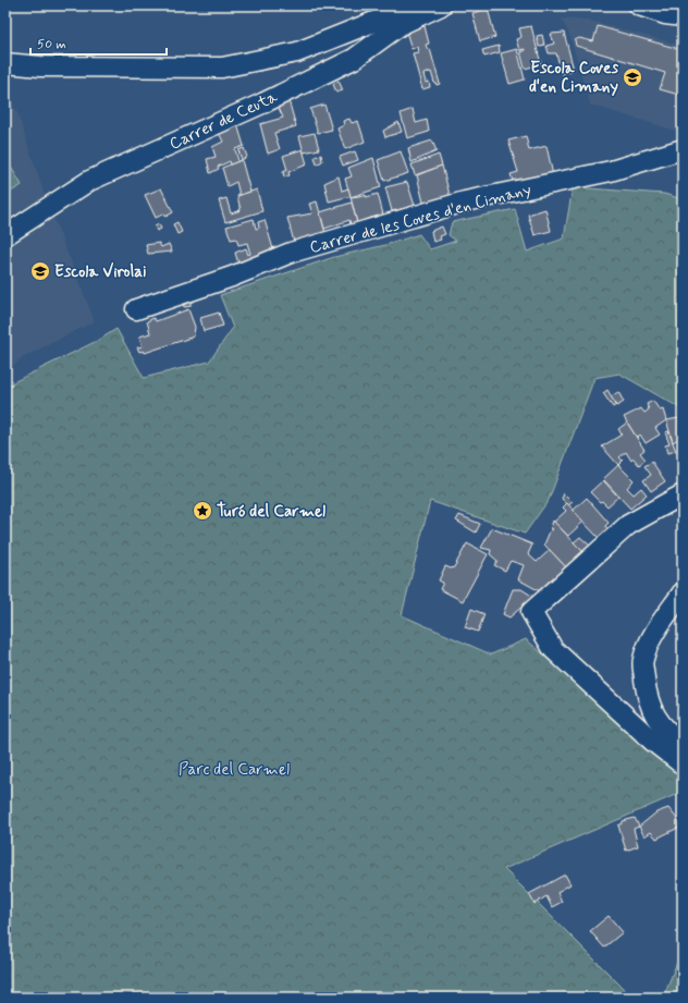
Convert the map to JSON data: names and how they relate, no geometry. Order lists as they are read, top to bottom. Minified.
{"streets":{"street":["Carrer de Ceuta","Carrer de les Coves d'en Cimany"]},"parks":["Parc del Carmel"],"places":{"school or university":["Escola Coves d'en Cimany","Escola Virolai"],"place":["Turó del Carmel"]},"scale_bar":"50 m"}
